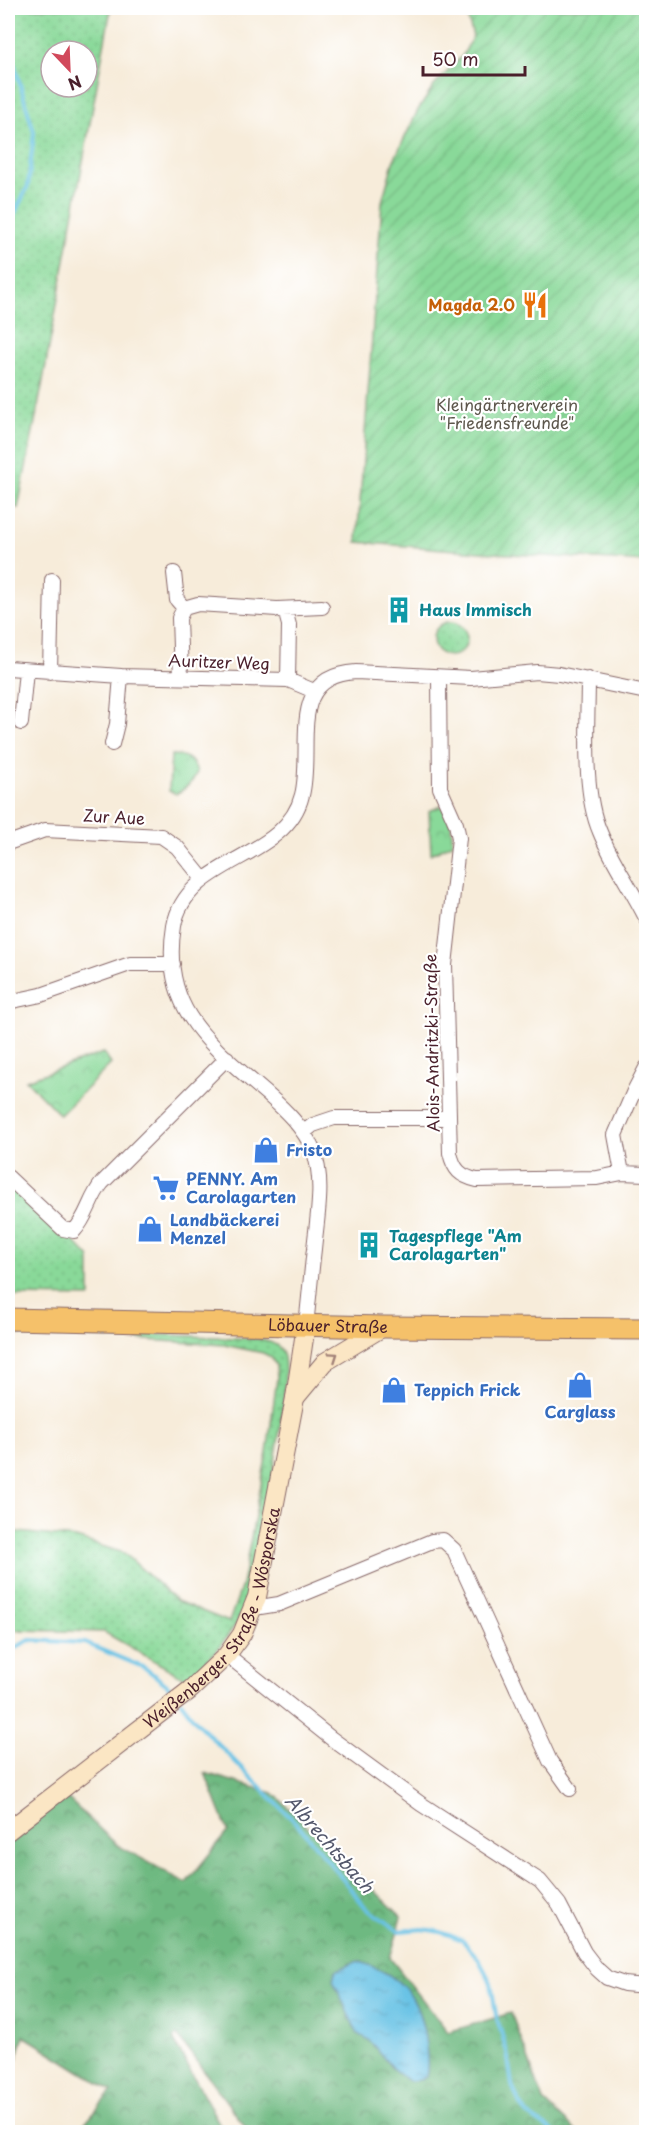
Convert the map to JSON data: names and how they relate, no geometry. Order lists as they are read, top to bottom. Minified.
{"streets":{"main road":["Löbauer Straße","Weißenberger Straße - Wósporska"],"street":["Auritzer Weg","Zur Aue","Alois-Andritzki-Straße"]},"crossings":[["Löbauer Straße","Weißenberger Straße - Wósporska"]],"water":["Albrechtsbach"],"parks":["Kleingärtnerverein \"Friedensfreunde\""],"places":{"restaurant":["Magda 2.0"],"building":["Haus Immisch","Tagespflege \"Am Carolagarten\""],"shop":["Fristo","Landbäckerei Menzel","Carglass","Teppich Frick"],"supermarket":["PENNY. Am Carolagarten"]},"scale_bar":"50 m","north":"bottom right"}
